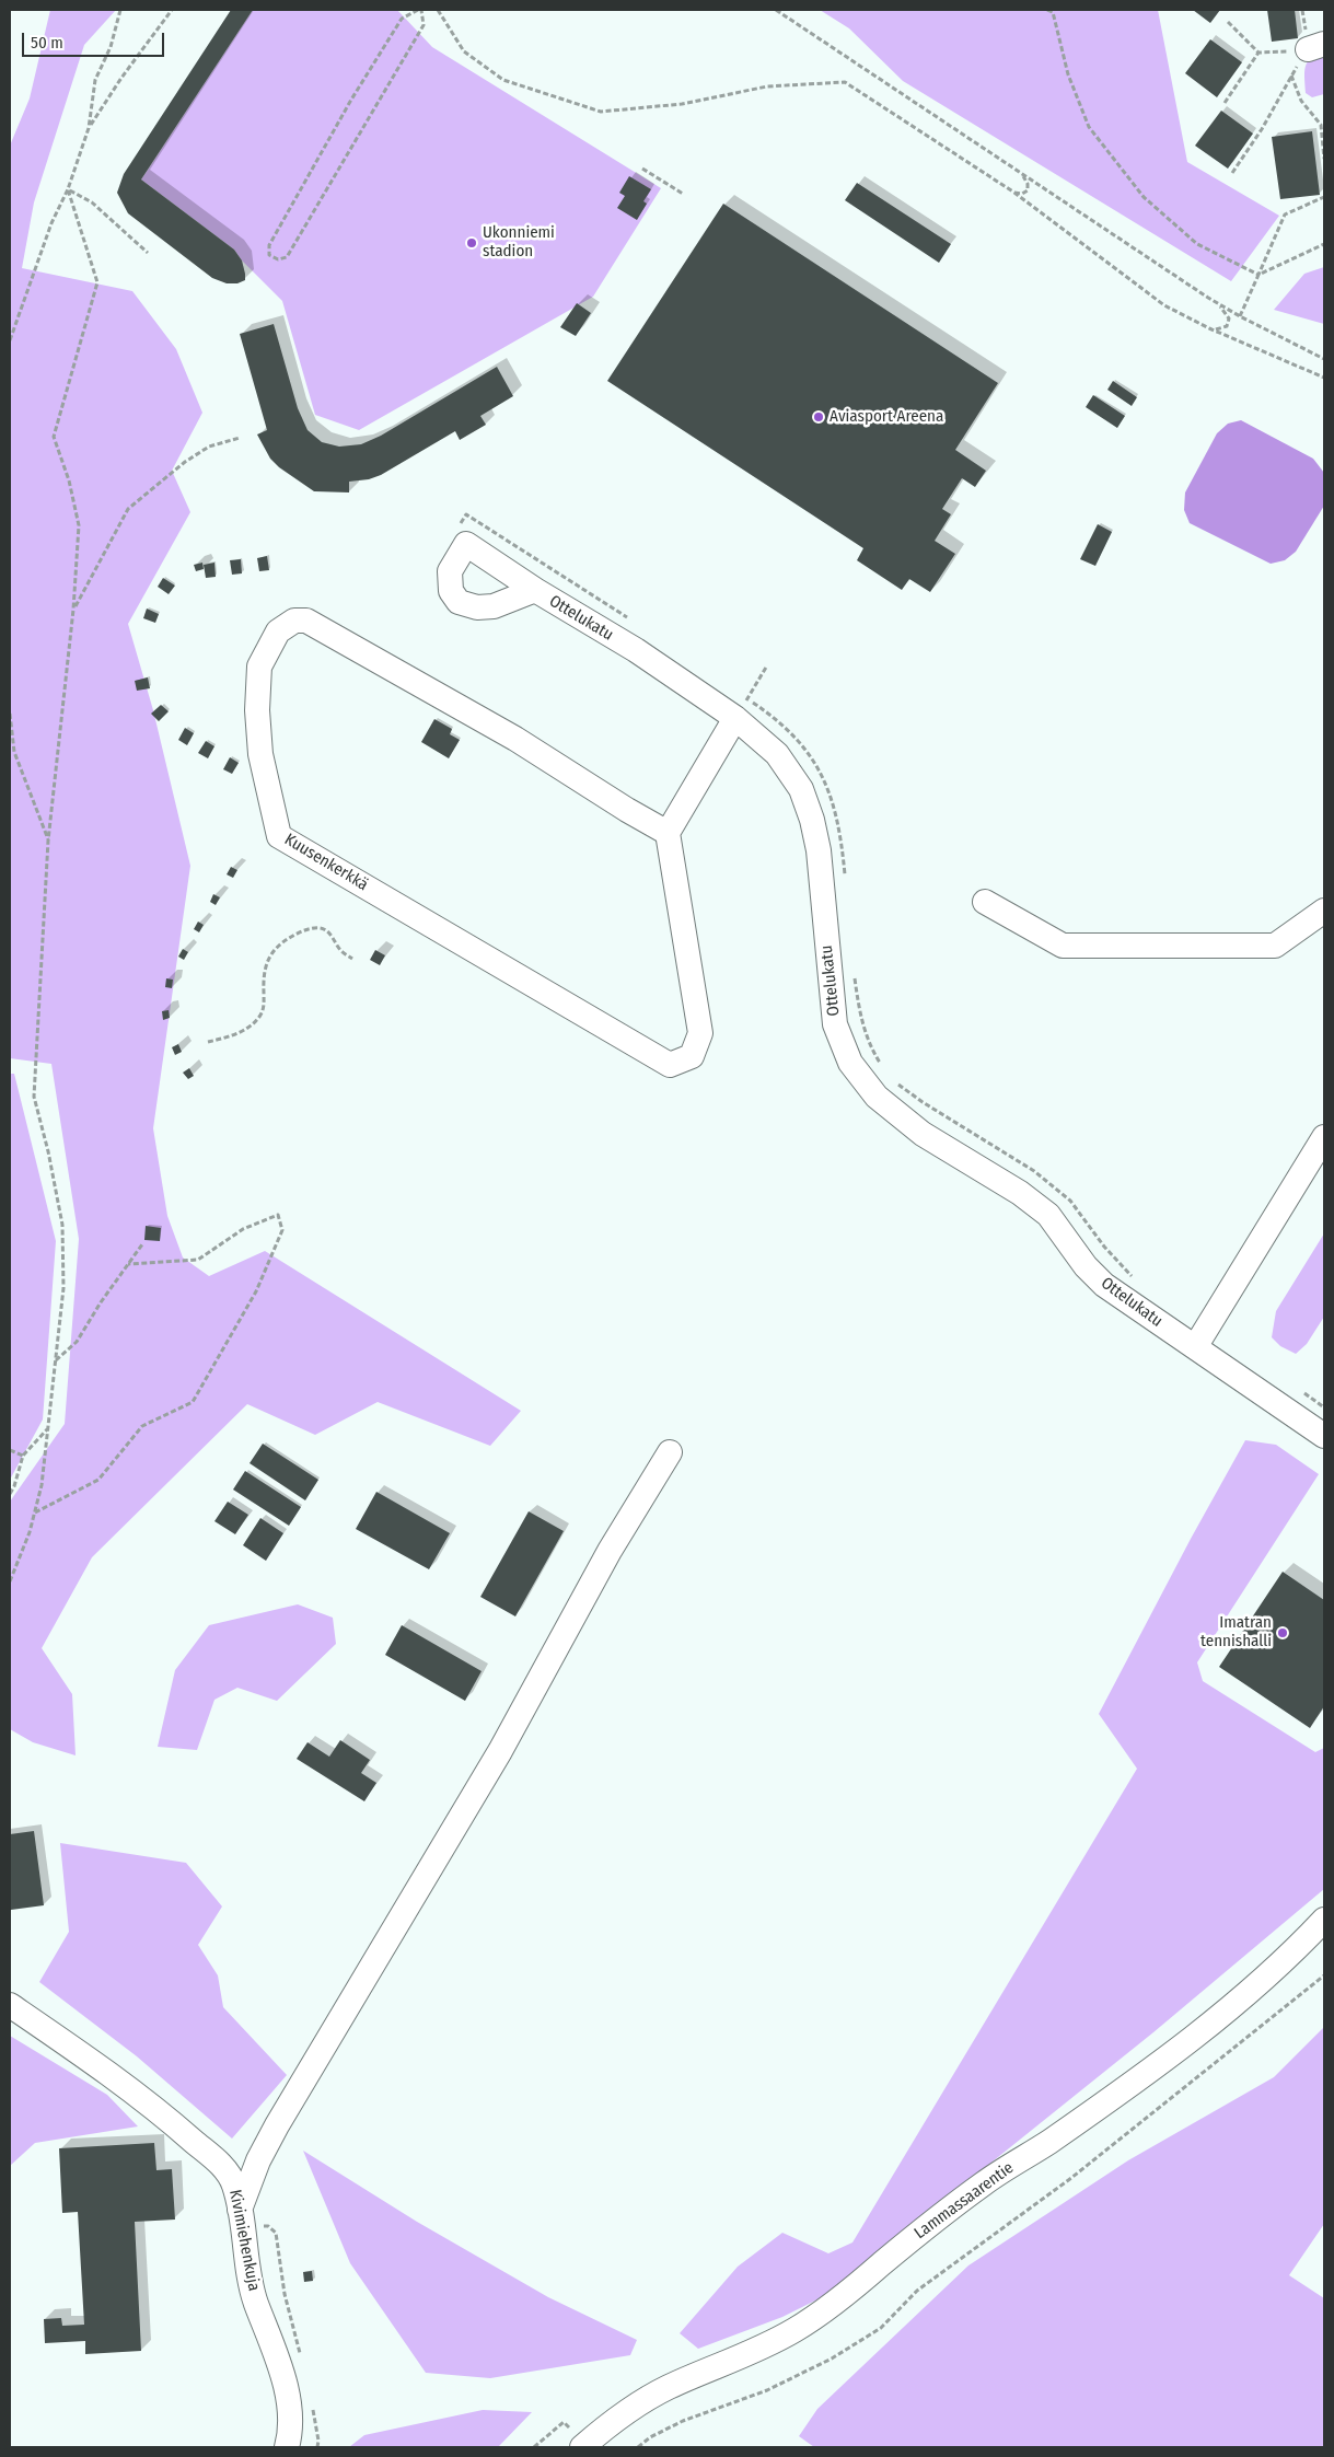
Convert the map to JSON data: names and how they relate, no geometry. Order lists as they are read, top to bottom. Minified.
{"streets":{"street":["Ottelukatu","Kuusenkerkkä","Lammassaarentie","Kivimiehenkuja"]},"places":["Ukonniemi stadion","Aviasport Areena","Imatran tennishalli"],"scale_bar":"50 m"}
